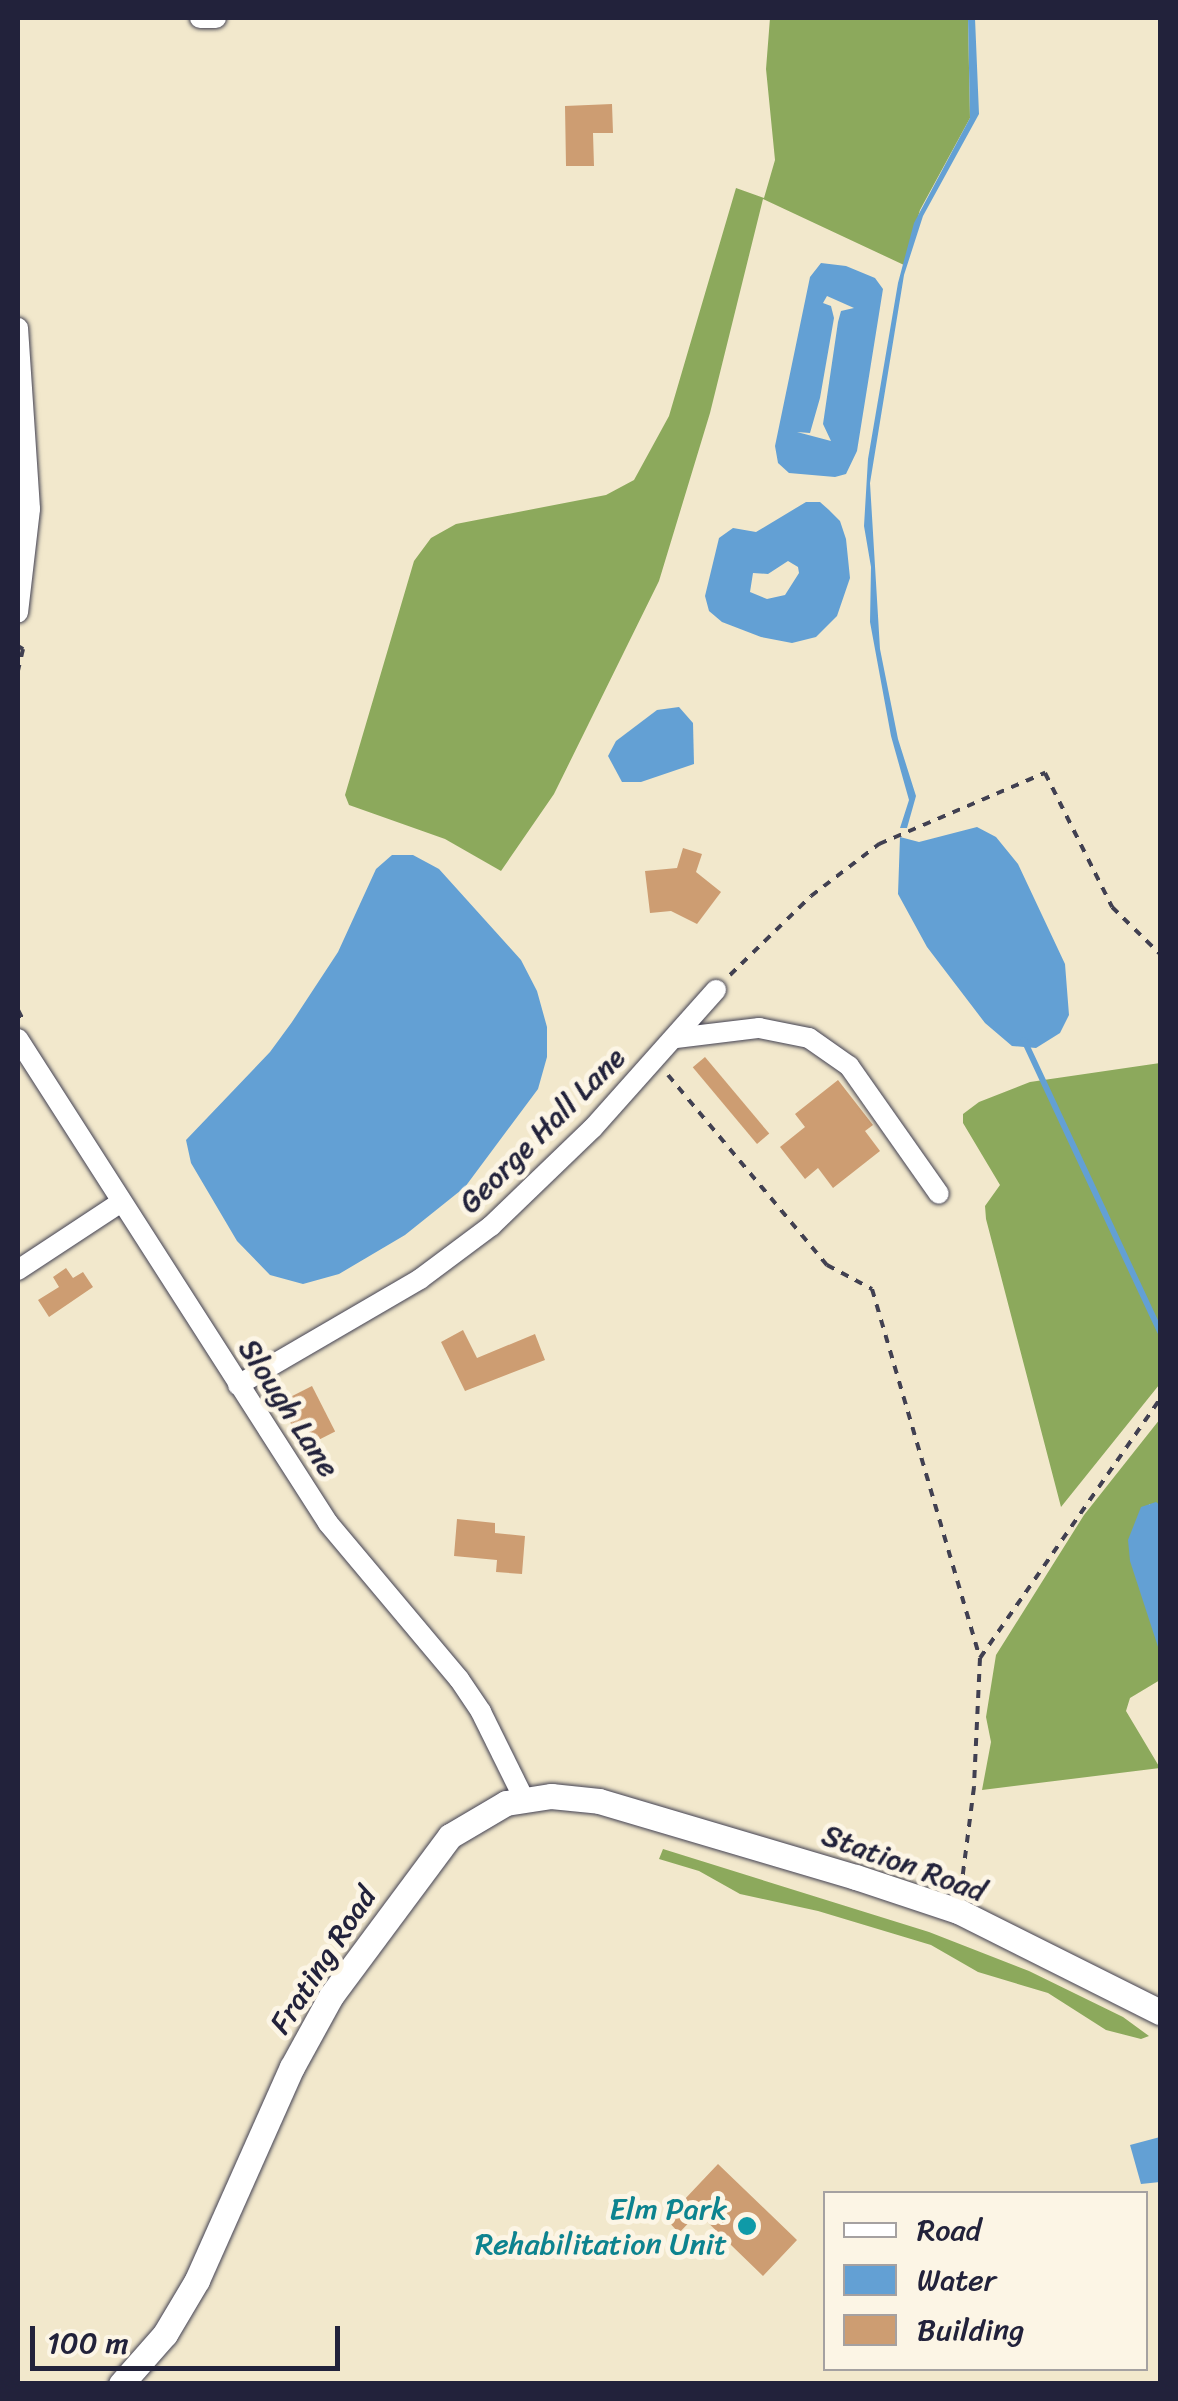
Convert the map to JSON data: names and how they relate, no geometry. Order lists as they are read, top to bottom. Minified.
{"streets":{"main road":["Station Road","Frating Road"],"street":["George Hall Lane","Slough Lane"]},"crossings":[["George Hall Lane","Slough Lane"],["Slough Lane","Frating Road"],["Station Road","Frating Road"]],"places":["Elm Park Rehabilitation Unit"],"legend":["Road","Water","Building"],"scale_bar":"100 m"}
